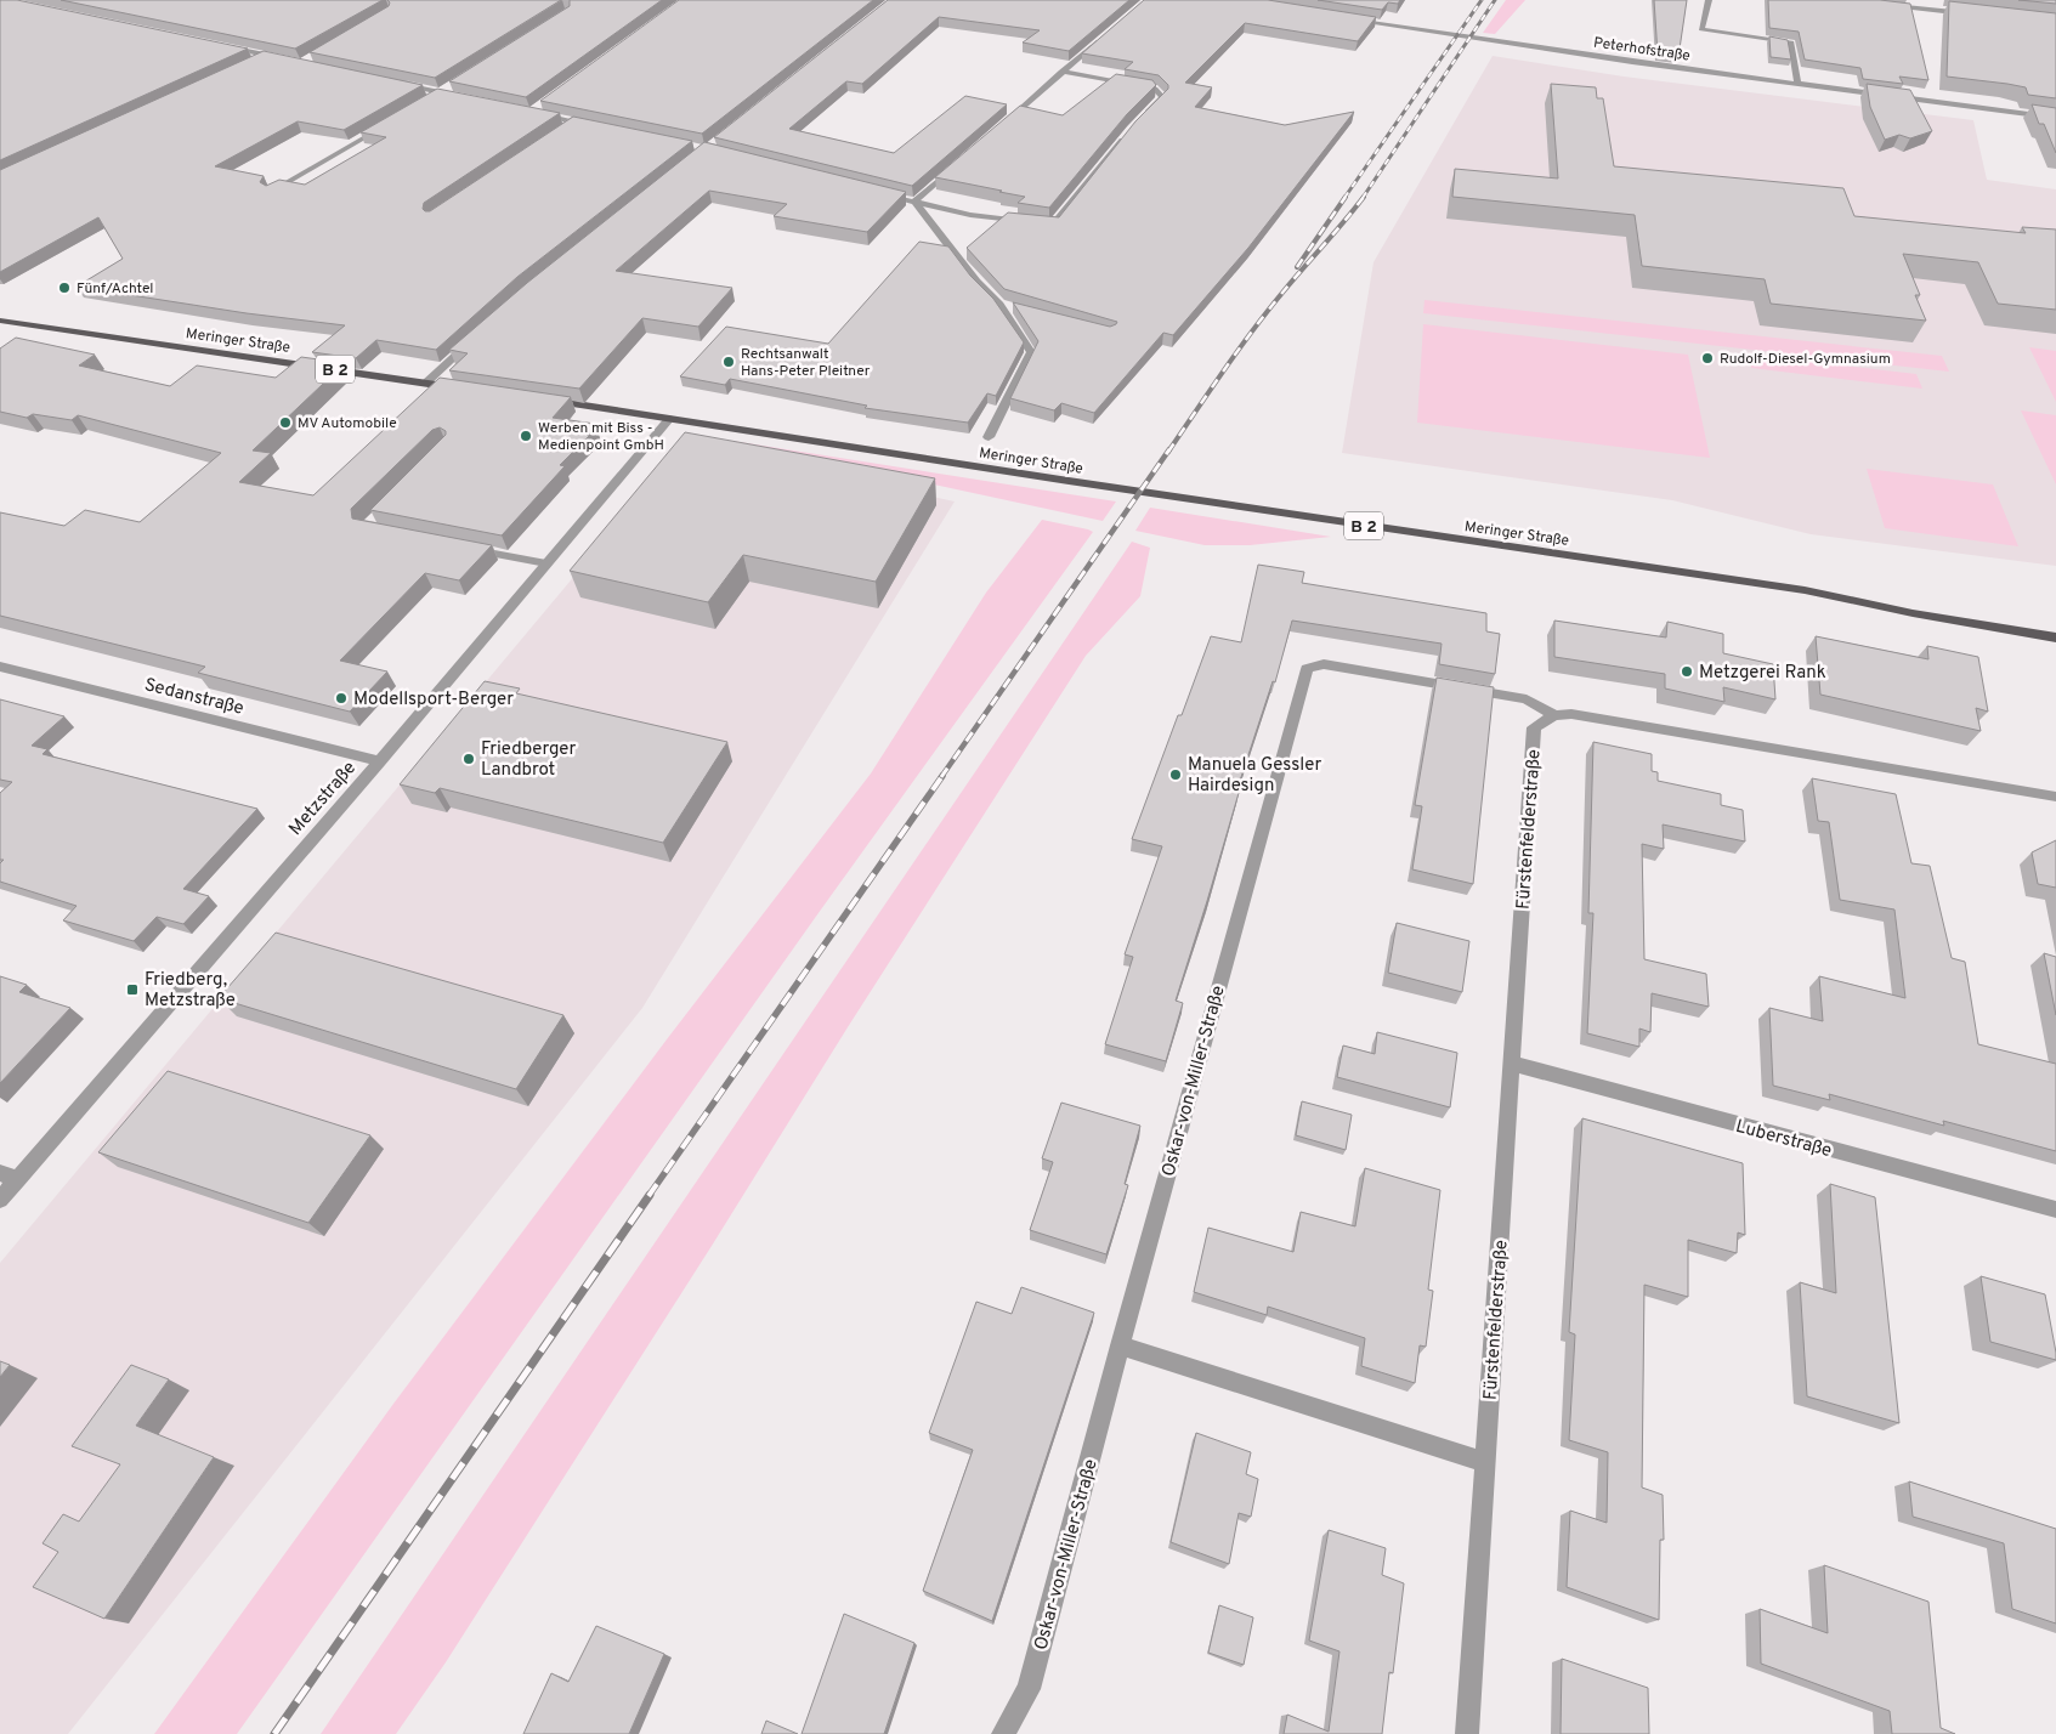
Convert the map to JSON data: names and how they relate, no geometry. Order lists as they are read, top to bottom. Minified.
{"streets":{"main road":["Meringer Straße","B 2"],"street":["Peterhofstraße","Sedanstraße","Metzstraße","Fürstenfelderstraße","Oskar-von-Miller-Straße","Luberstraße"]},"crossings":[["Meringer Straße","Metzstraße"],["Sedanstraße","Metzstraße"],["Fürstenfelderstraße","Oskar-von-Miller-Straße"],["Fürstenfelderstraße","Luberstraße"]],"places":{"other":["Fünf/Achtel","Rudolf-Diesel-Gymnasium","Rechtsanwalt Hans-Peter Pleitner","MV Automobile","Werben mit Biss - Medienpoint GmbH","Metzgerei Rank","Modellsport-Berger","Friedberger Landbrot","Manuela Gessler Hairdesign"],"transit":["Friedberg, Metzstraße"]}}
